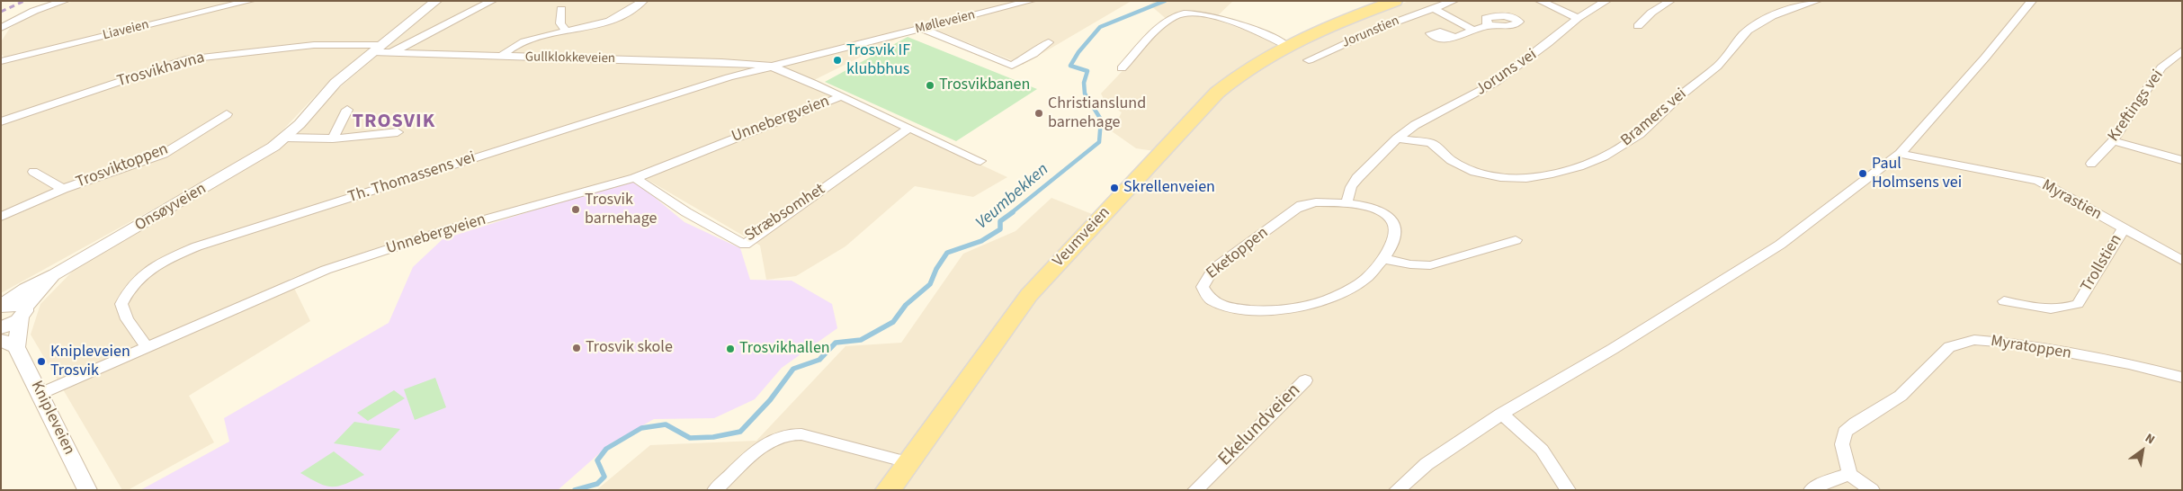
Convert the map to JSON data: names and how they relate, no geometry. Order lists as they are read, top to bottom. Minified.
{"streets":{"main road":["Veumveien"],"street":["Mølleveien","Liaveien","Jorunstien","Gullklokkeveien","Trosvikhavna","Joruns vei","Kreftings vei","Bramers vei","Unnebergveien","Trosviktoppen","Th. Thomassens vei","Myrastien","Onsøyveien","Stræbsomhet","Eketoppen","Trollstien","Myratoppen","Knipleveien","Ekelundveien"]},"crossings":[["Mølleveien","Gullklokkeveien"],["Mølleveien","Th. Thomassens vei"],["Gullklokkeveien","Trosvikhavna"],["Gullklokkeveien","Th. Thomassens vei"],["Gullklokkeveien","Onsøyveien"],["Trosvikhavna","Onsøyveien"],["Unnebergveien","Th. Thomassens vei"],["Unnebergveien","Stræbsomhet"],["Unnebergveien","Knipleveien"],["Myrastien","Trollstien"],["Onsøyveien","Knipleveien"]],"districts":["TROSVIK"],"water":["Veumbekken"],"places":["Trosvik IF klubbhus","Trosvikbanen","Christianslund barnehage","Paul Holmsens vei","Skrellenveien","Trosvik barnehage","Trosvik skole","Trosvikhallen","Knipleveien Trosvik"],"north":"top right"}
